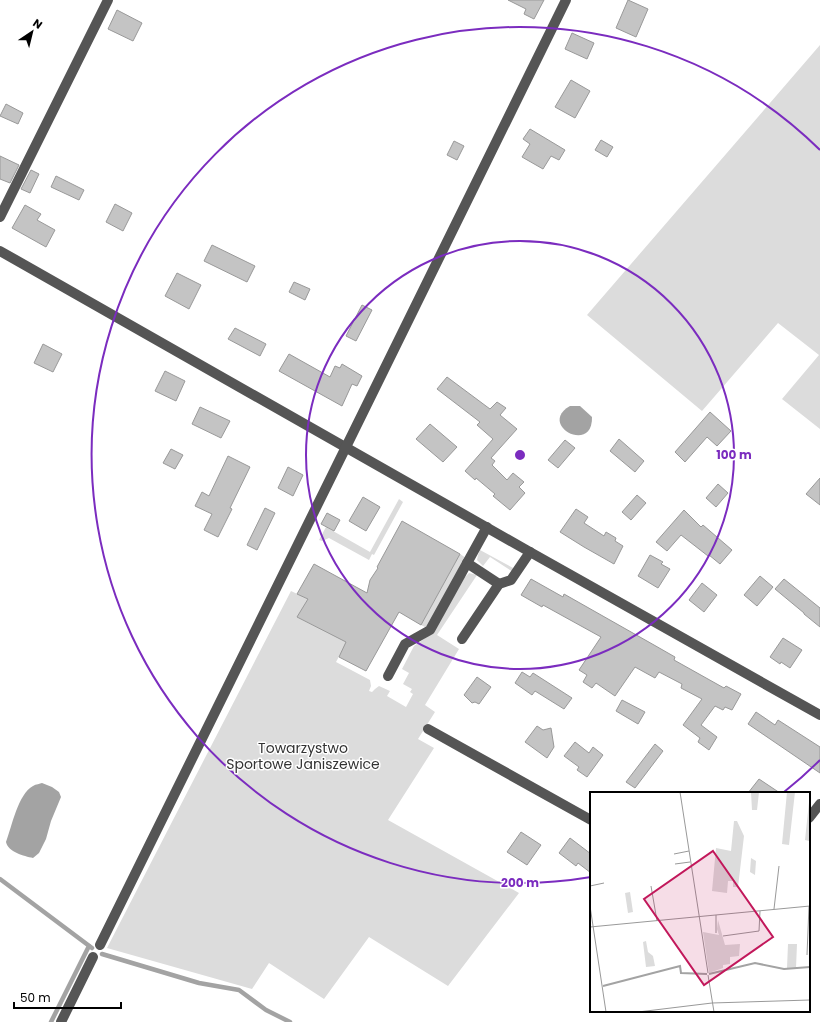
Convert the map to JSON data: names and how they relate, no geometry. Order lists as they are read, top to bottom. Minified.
{"parks":["Towarzystwo Sportowe Janiszewice"],"scale_bar":"50 m","north":"top right","rings":["100 m","200 m"]}
